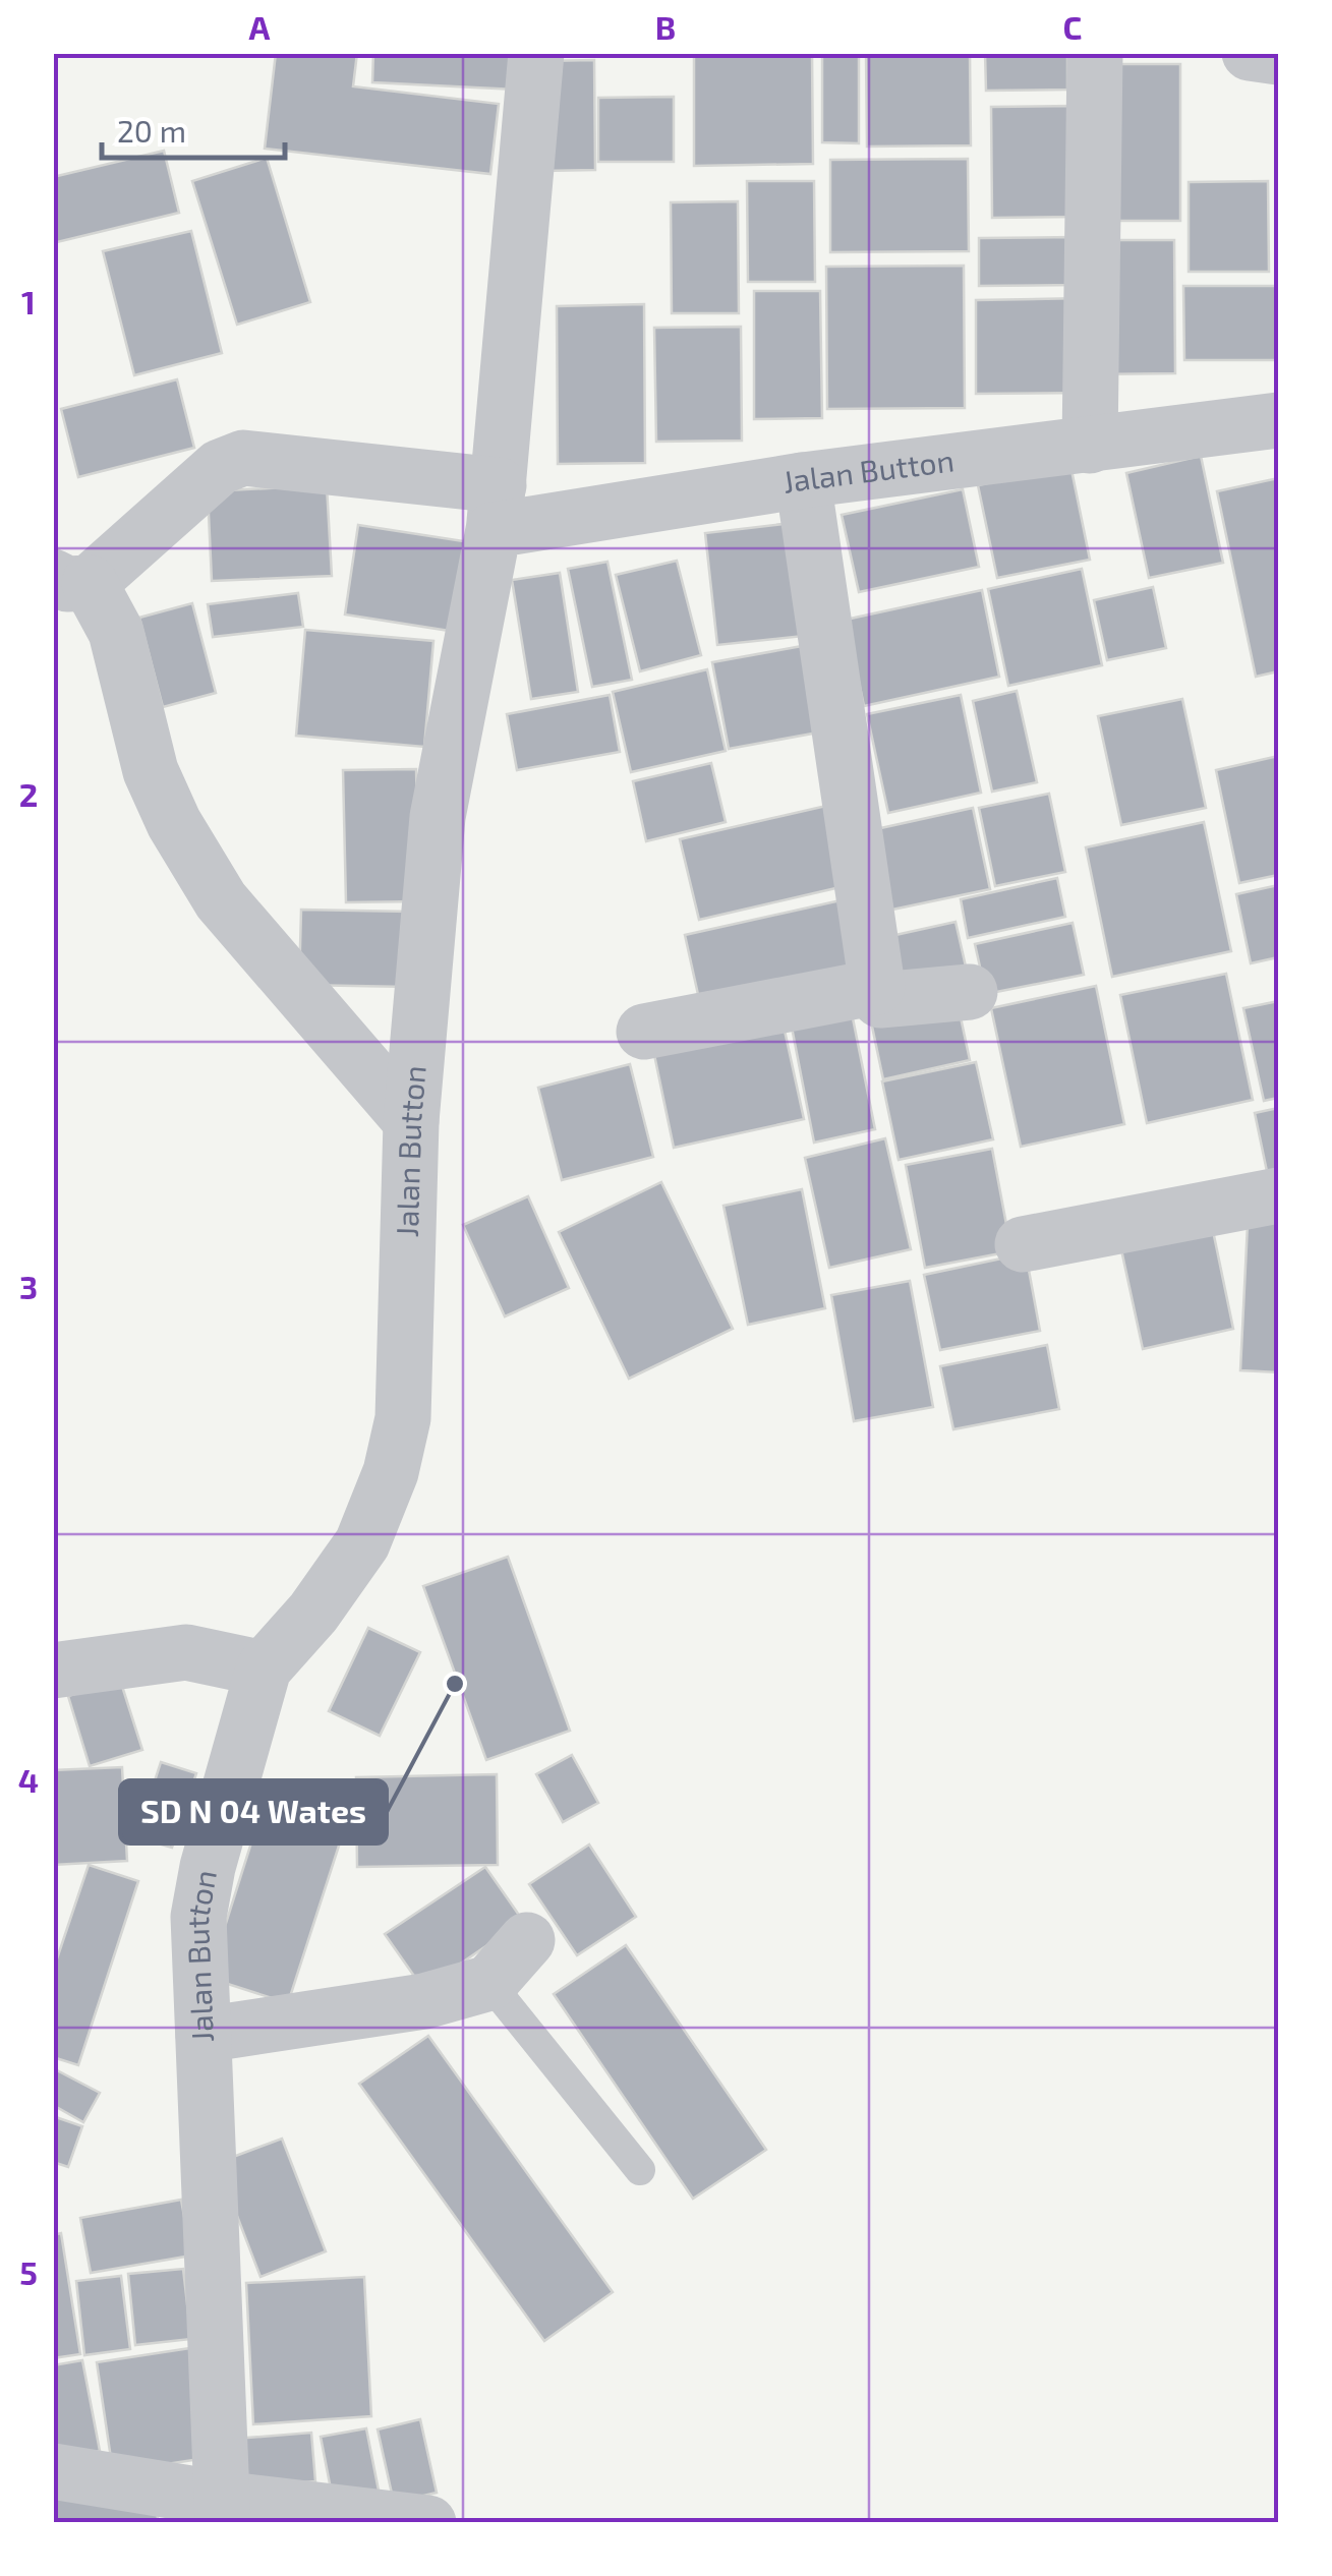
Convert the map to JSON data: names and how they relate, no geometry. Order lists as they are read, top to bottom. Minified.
{"streets":{"street":["Jalan Button"]},"places":["SD N 04 Wates"],"scale_bar":"20 m","grid":{"columns":["A","B","C"],"rows":["1","2","3","4","5"]}}
